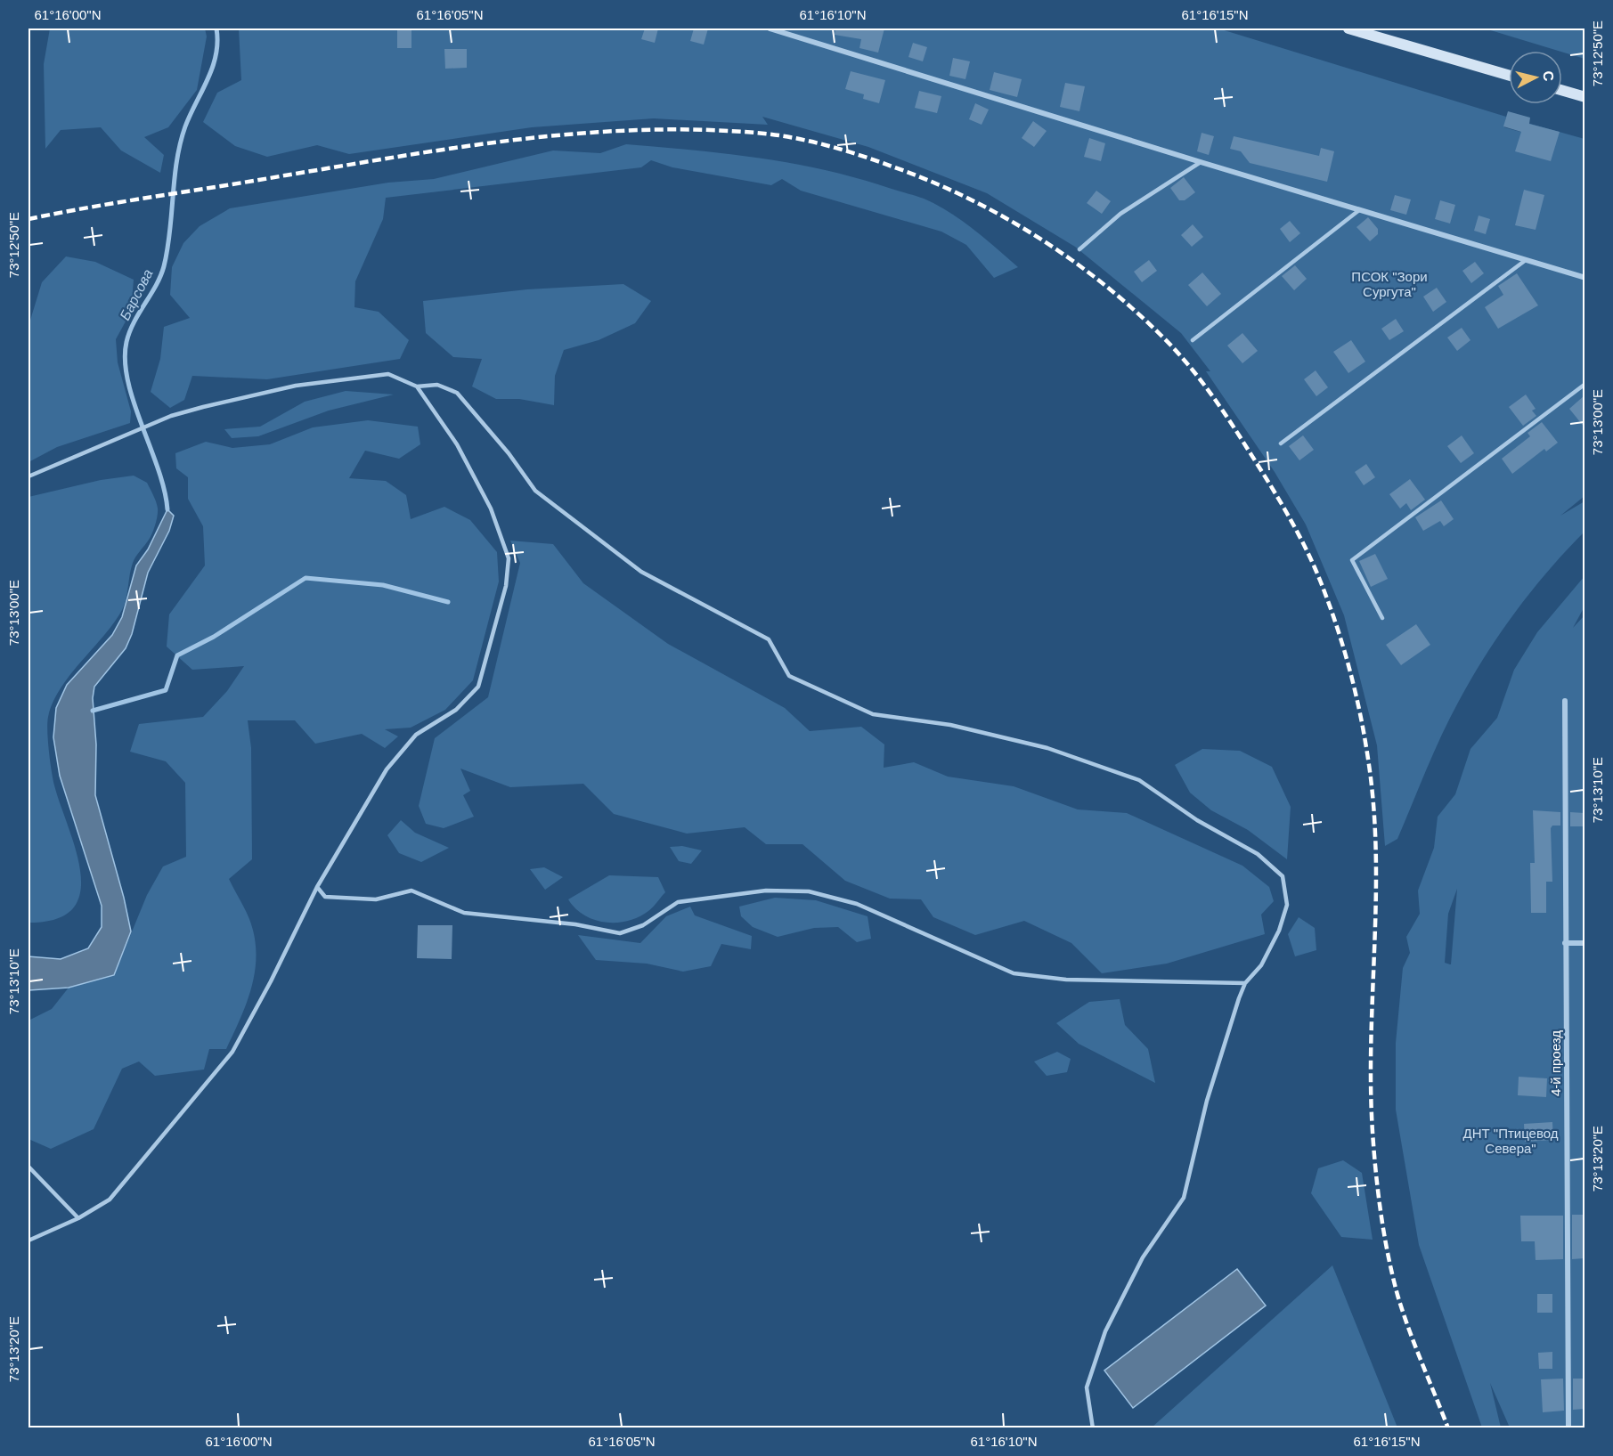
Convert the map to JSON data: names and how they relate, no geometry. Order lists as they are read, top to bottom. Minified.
{"streets":{"street":["4-й проезд"]},"water":["Барсова"],"parks":["ПСОК \"Зори Сургута\"","ДНТ \"Птицевод Севера\""],"north":"right","coordinates":["61°16'00\"N","61°16'05\"N","61°16'10\"N","61°16'15\"N","73°12'50\"E","73°13'00\"E","73°13'10\"E","73°13'20\"E"]}
